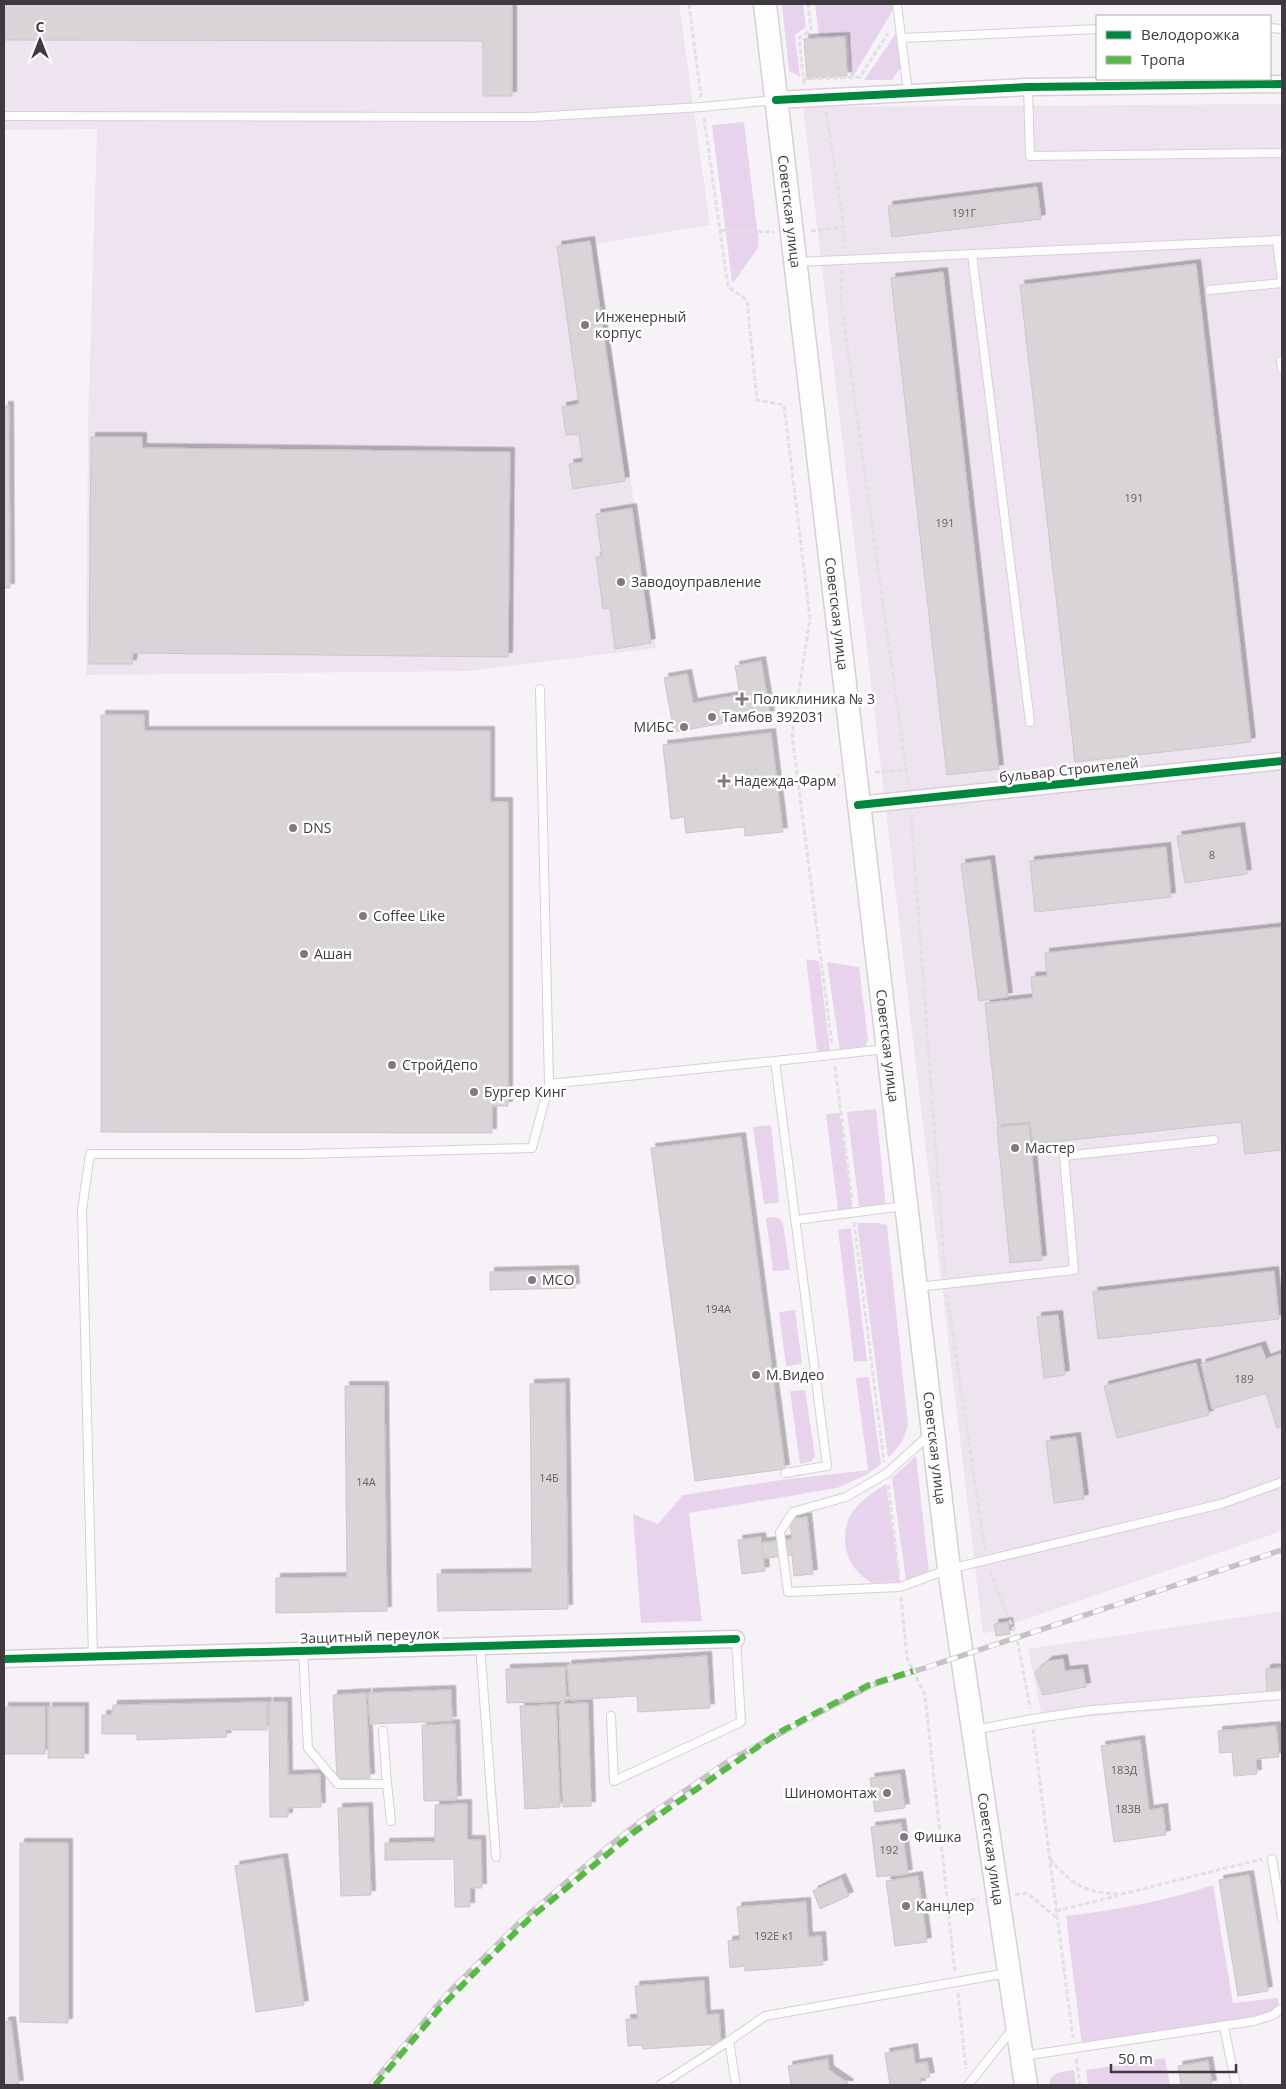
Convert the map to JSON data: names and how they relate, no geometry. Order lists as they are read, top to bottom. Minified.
{"streets":{"main road":["Советская улица"],"street":["бульвар Строителей","Защитный переулок"]},"crossings":[["Советская улица","бульвар Строителей"]],"places":{"other":["Инженерный корпус","Заводоуправление","Тамбов 392031","МИБС","DNS","Coffee Like","Ашан","СтройДепо","Бургер Кинг","Мастер","МСО","М.Видео","Шиномонтаж","Фишка","Канцлер"],"health":["Поликлиника № 3","Надежда-Фарм"]},"house_numbers":["191Г","191","191","8","194А","189","14Б","14А","183Д","183В","192","192Е к1"],"legend":["Велодорожка","Тропа"],"scale_bar":"50 m","north":"top"}
